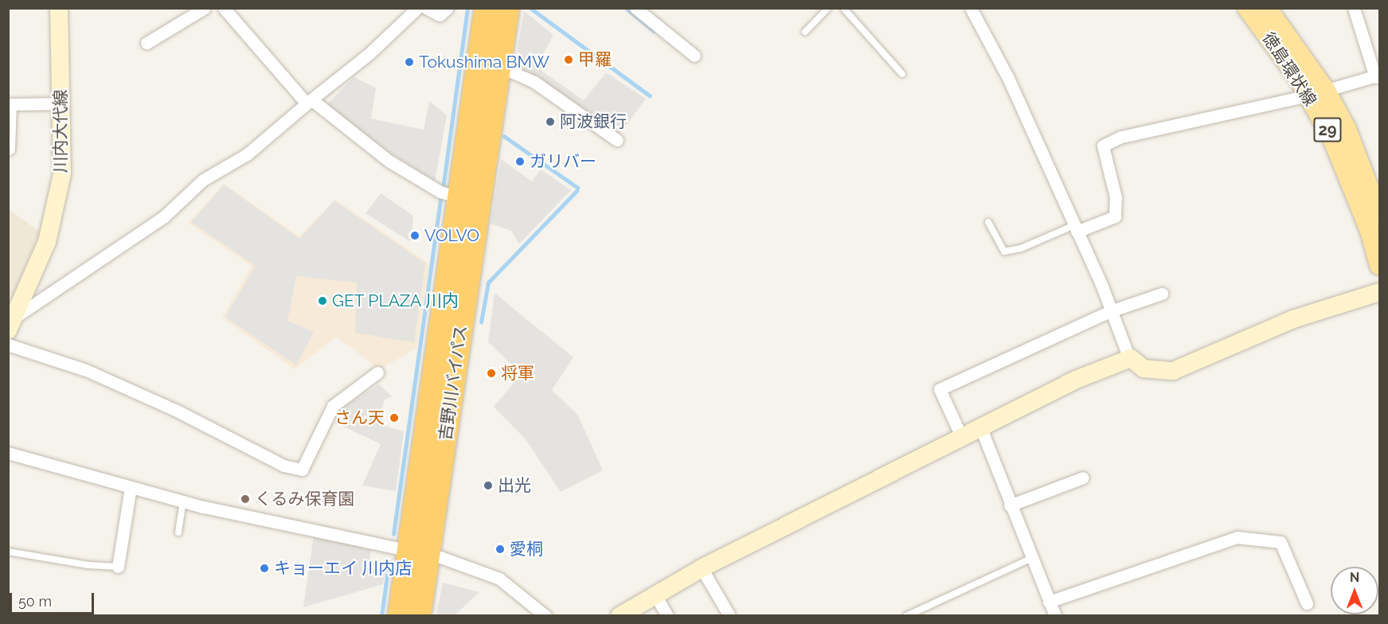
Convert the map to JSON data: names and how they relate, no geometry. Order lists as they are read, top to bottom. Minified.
{"streets":{"highway":["吉野川バイパス"],"main road":["徳島環状線","29"],"street":["川内大代線"]},"places":["甲羅","Tokushima BMW","阿波銀行","ガリバー","VOLVO","GET PLAZA 川内","将軍","さん天","出光","くるみ保育園","愛桐","キョーエイ 川内店"],"scale_bar":"50 m","north":"top"}
